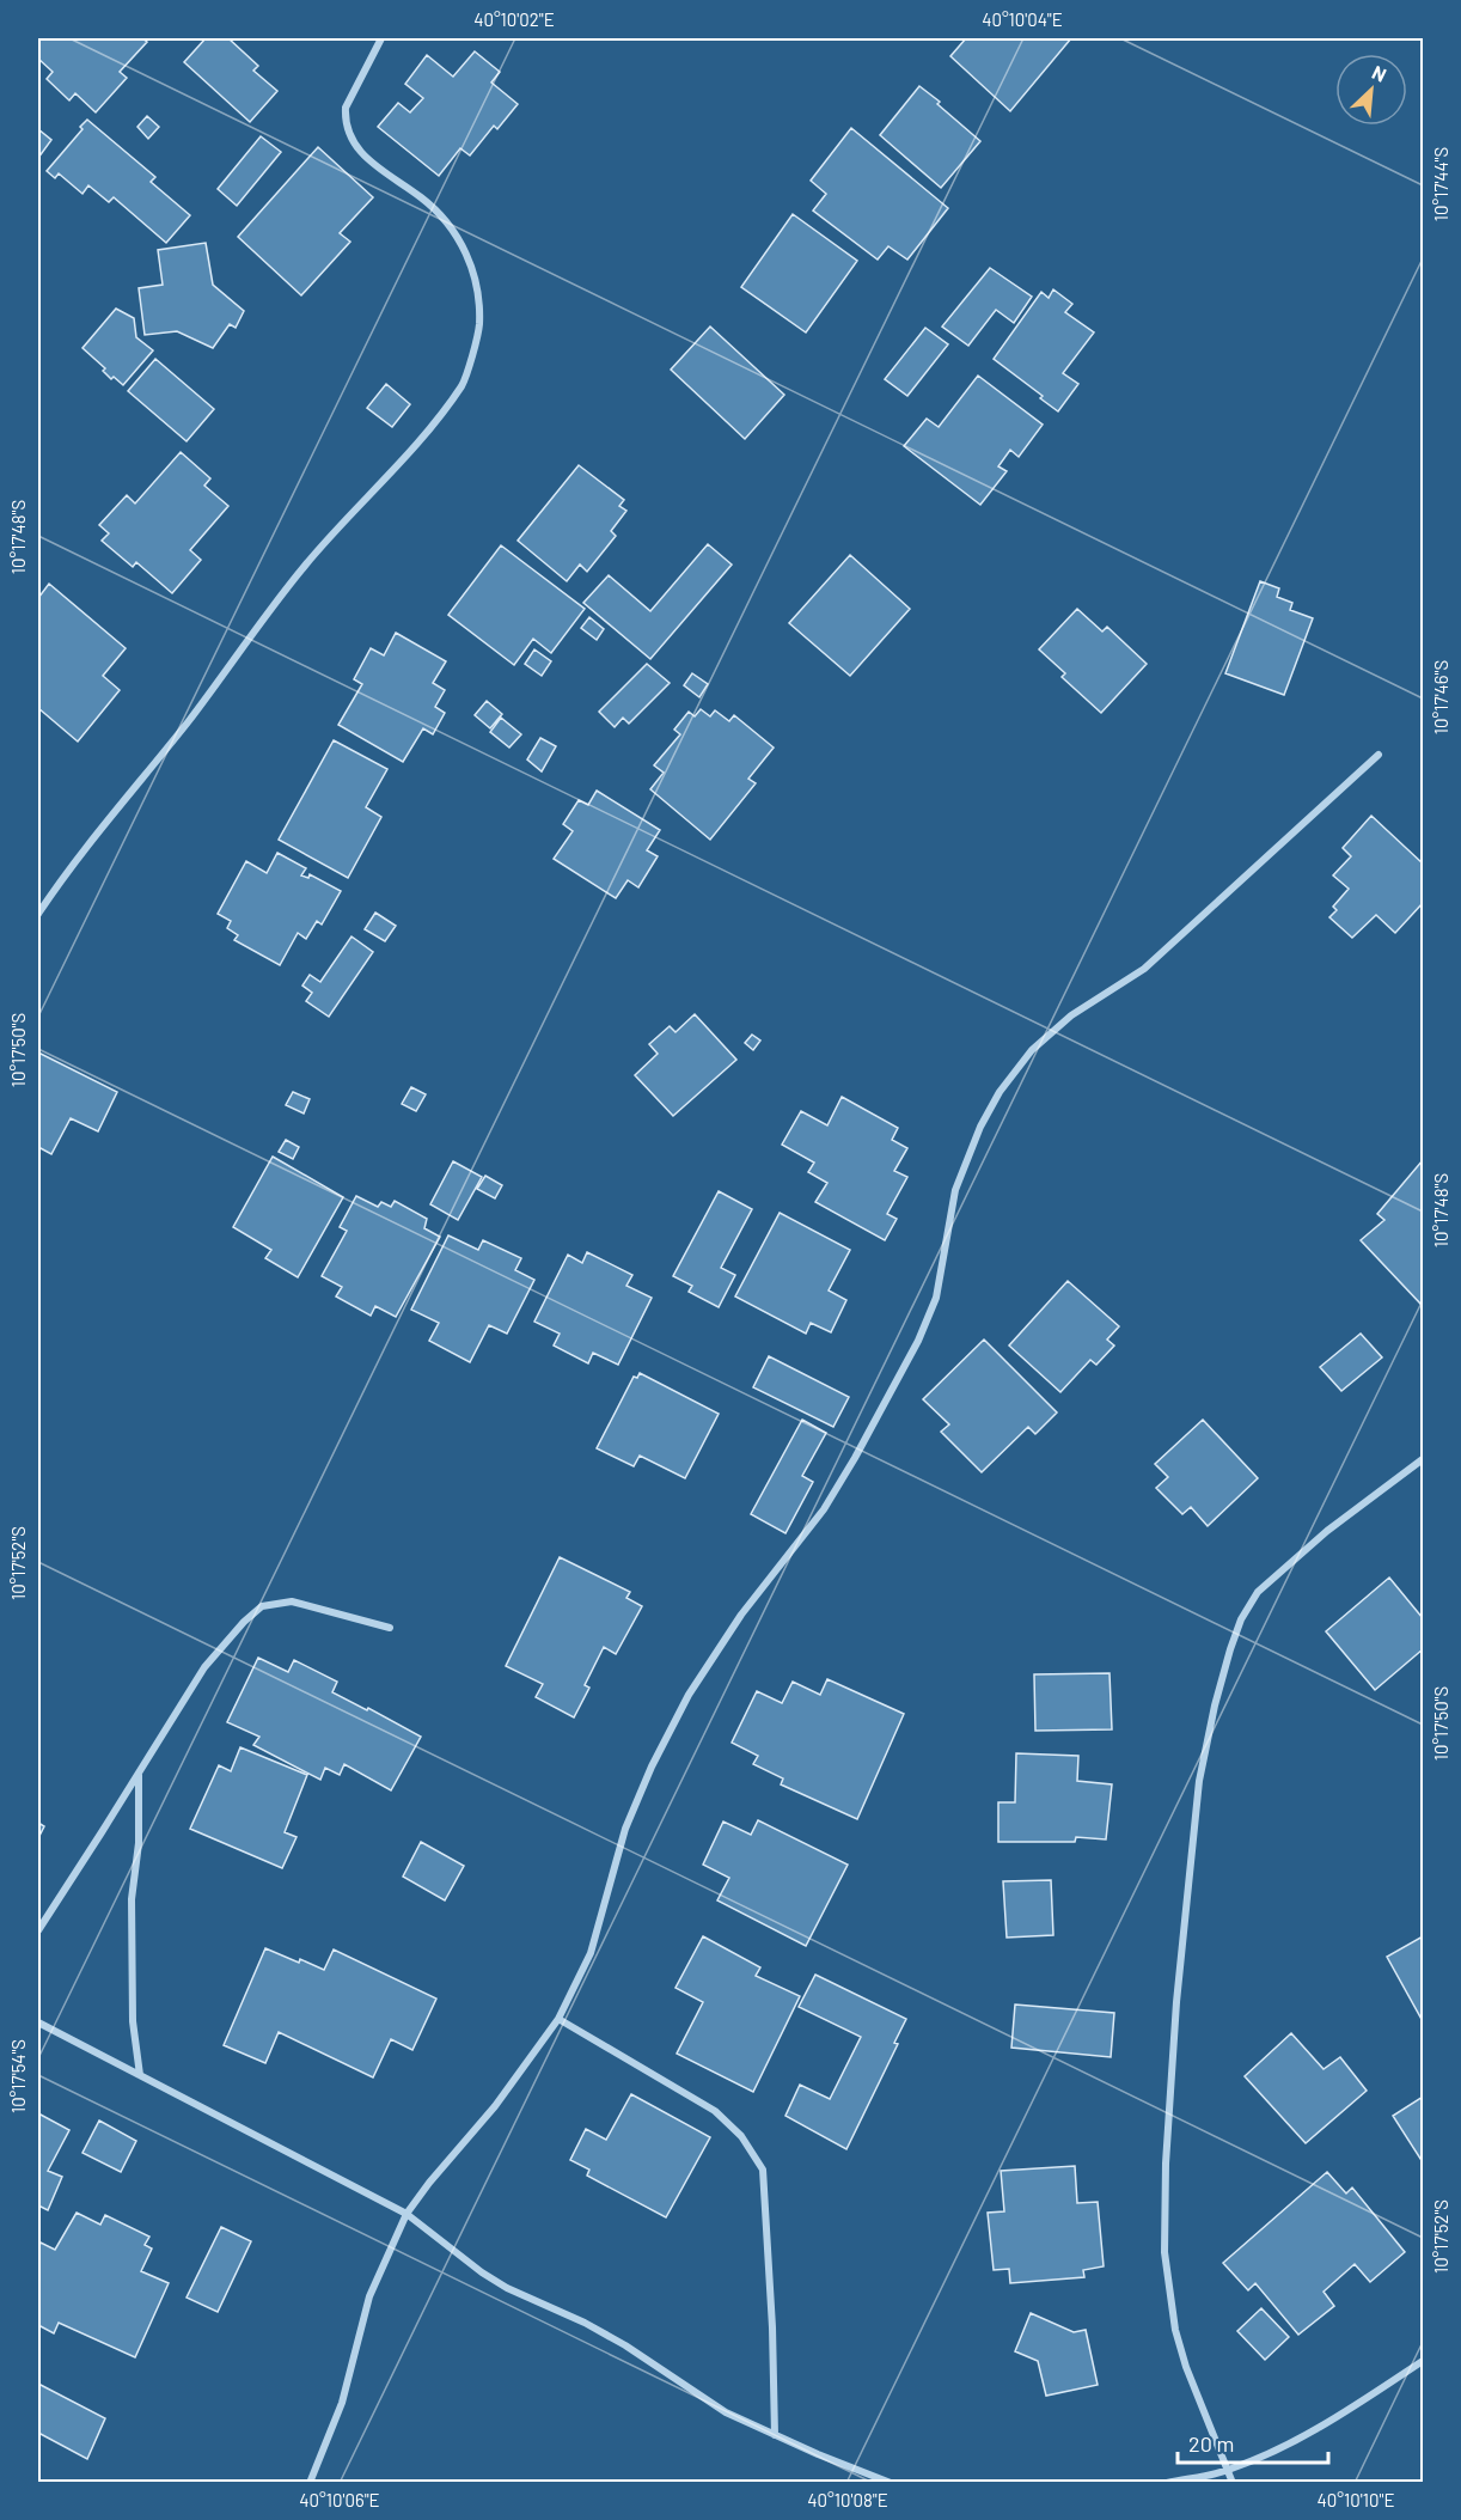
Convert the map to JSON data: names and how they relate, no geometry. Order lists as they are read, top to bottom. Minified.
{"scale_bar":"20 m","north":"top right","coordinates":["40°10'02\"E","40°10'04\"E","10°17'44\"S","10°17'48\"S","10°17'46\"S","10°17'50\"S","10°17'52\"S","10°17'54\"S","40°10'06\"E","40°10'08\"E","40°10'10\"E"]}
